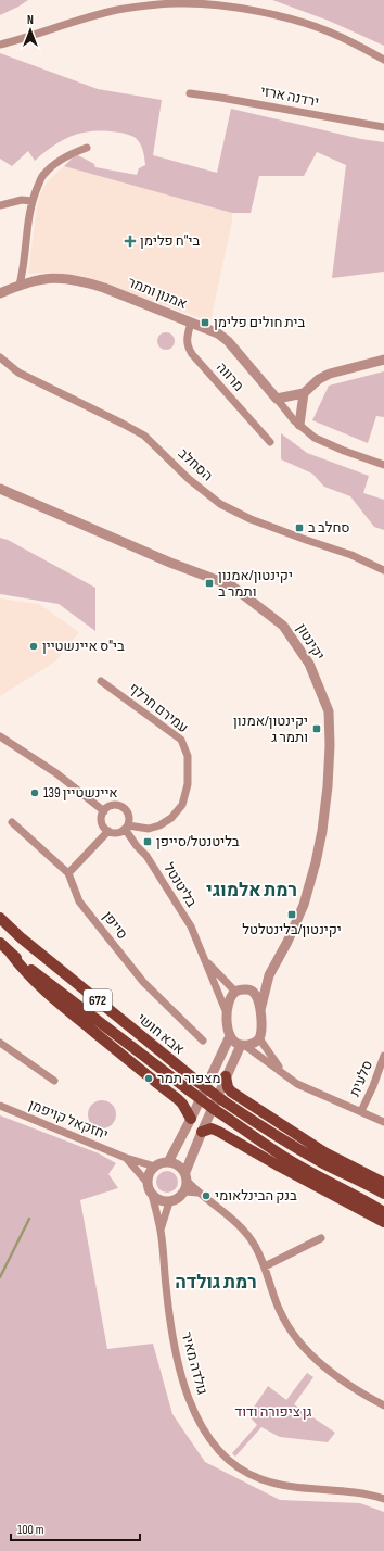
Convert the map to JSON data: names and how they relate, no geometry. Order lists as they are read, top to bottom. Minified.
{"streets":{"main road":["672","אבא חושי"],"street":["ירדנה ארזי","אמנון ותמר","מרווה","הסחלב","יקינטון","עמירם חרלף","בליטנטל","סייפן","סלעית","יחזקאל קויפמן","גולדה מאיר"]},"crossings":[["אמנון ותמר","מרווה"],["יקינטון","בליטנטל"],["עמירם חרלף","בליטנטל"],["יחזקאל קויפמן","גולדה מאיר"]],"districts":["רמת אלמוגי","רמת גולדה"],"parks":["גן ציפורה ודוד"],"places":{"health":["בי\"ח פלימן"],"transit":["בית חולים פלימן","סחלב ב","יקינטון/אמנון ותמר ב","יקינטון/אמנון ותמר ג","בליטנטל/סייפן","יקינטון/בלינטלטל"],"other":["בי\"ס איינשטיין","איינשטיין 139","מצפור תמר","בנק הבינלאומי"]},"scale_bar":"100 m","north":"top"}
